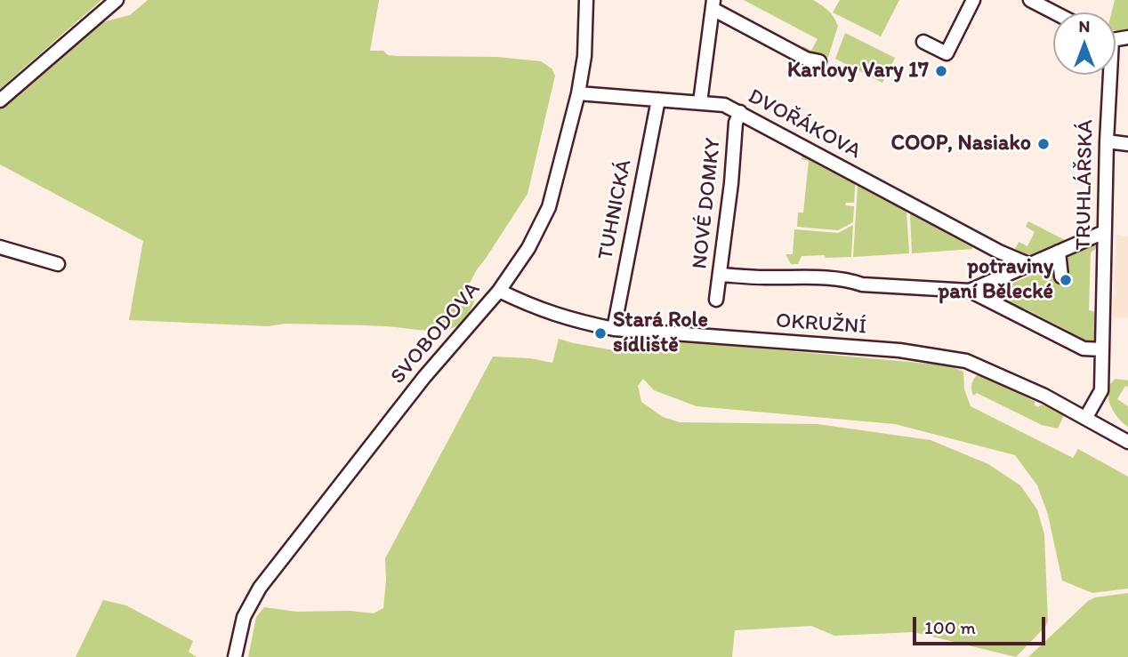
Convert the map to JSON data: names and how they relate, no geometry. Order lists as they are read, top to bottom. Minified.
{"streets":{"street":["DVOŘÁKOVA","TRUHLÁŘSKÁ","NOVÉ DOMKY","TUHNICKÁ","OKRUŽNÍ","SVOBODOVA"]},"crossings":[["DVOŘÁKOVA","NOVÉ DOMKY"],["DVOŘÁKOVA","TUHNICKÁ"],["DVOŘÁKOVA","SVOBODOVA"],["TRUHLÁŘSKÁ","OKRUŽNÍ"],["NOVÉ DOMKY","OKRUŽNÍ"],["TUHNICKÁ","OKRUŽNÍ"],["OKRUŽNÍ","SVOBODOVA"]],"places":["Karlovy Vary 17","COOP, Nasiako","potraviny paní Bělecké","Stará Role sídliště"],"scale_bar":"100 m","north":"top"}
